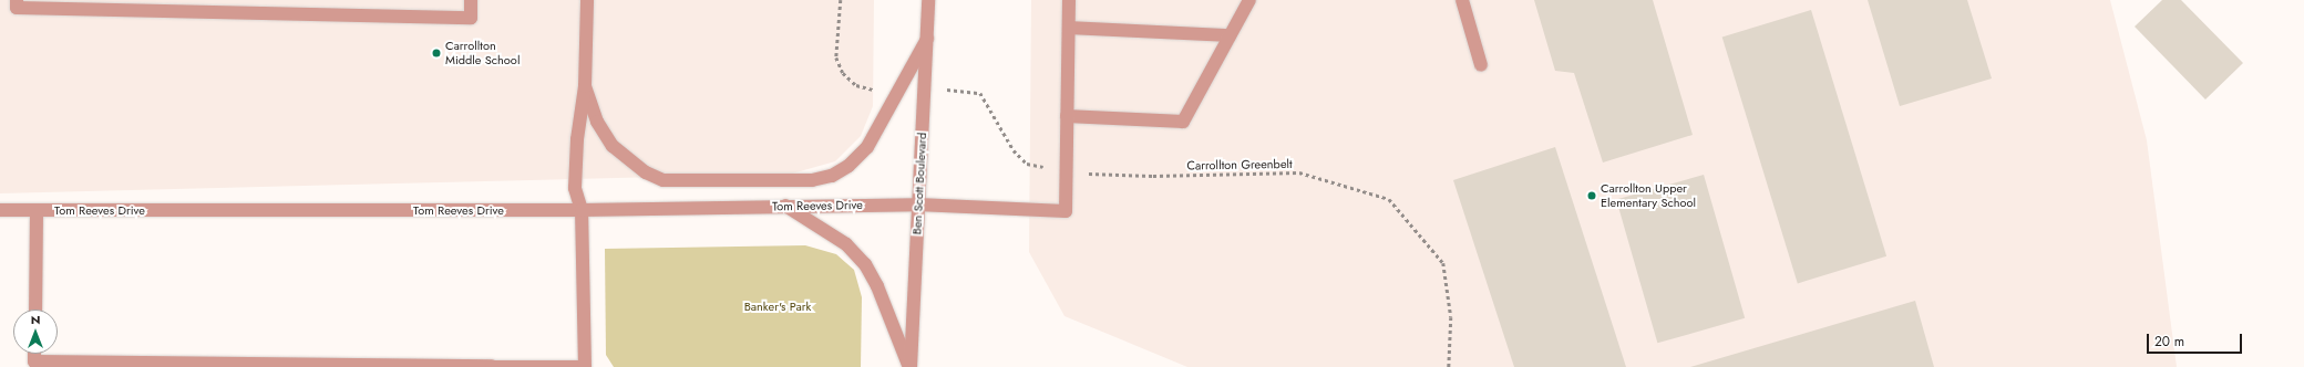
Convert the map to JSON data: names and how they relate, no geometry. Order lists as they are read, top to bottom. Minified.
{"streets":{"street":["Ben Scott Boulevard","Tom Reeves Drive"],"path":["Carrollton Greenbelt"]},"crossings":[["Carrollton Greenbelt","Tom Reeves Drive"],["Ben Scott Boulevard","Tom Reeves Drive"]],"parks":["Banker's Park"],"places":["Carrollton Middle School","Carrollton Upper Elementary School"],"scale_bar":"20 m","north":"top"}
